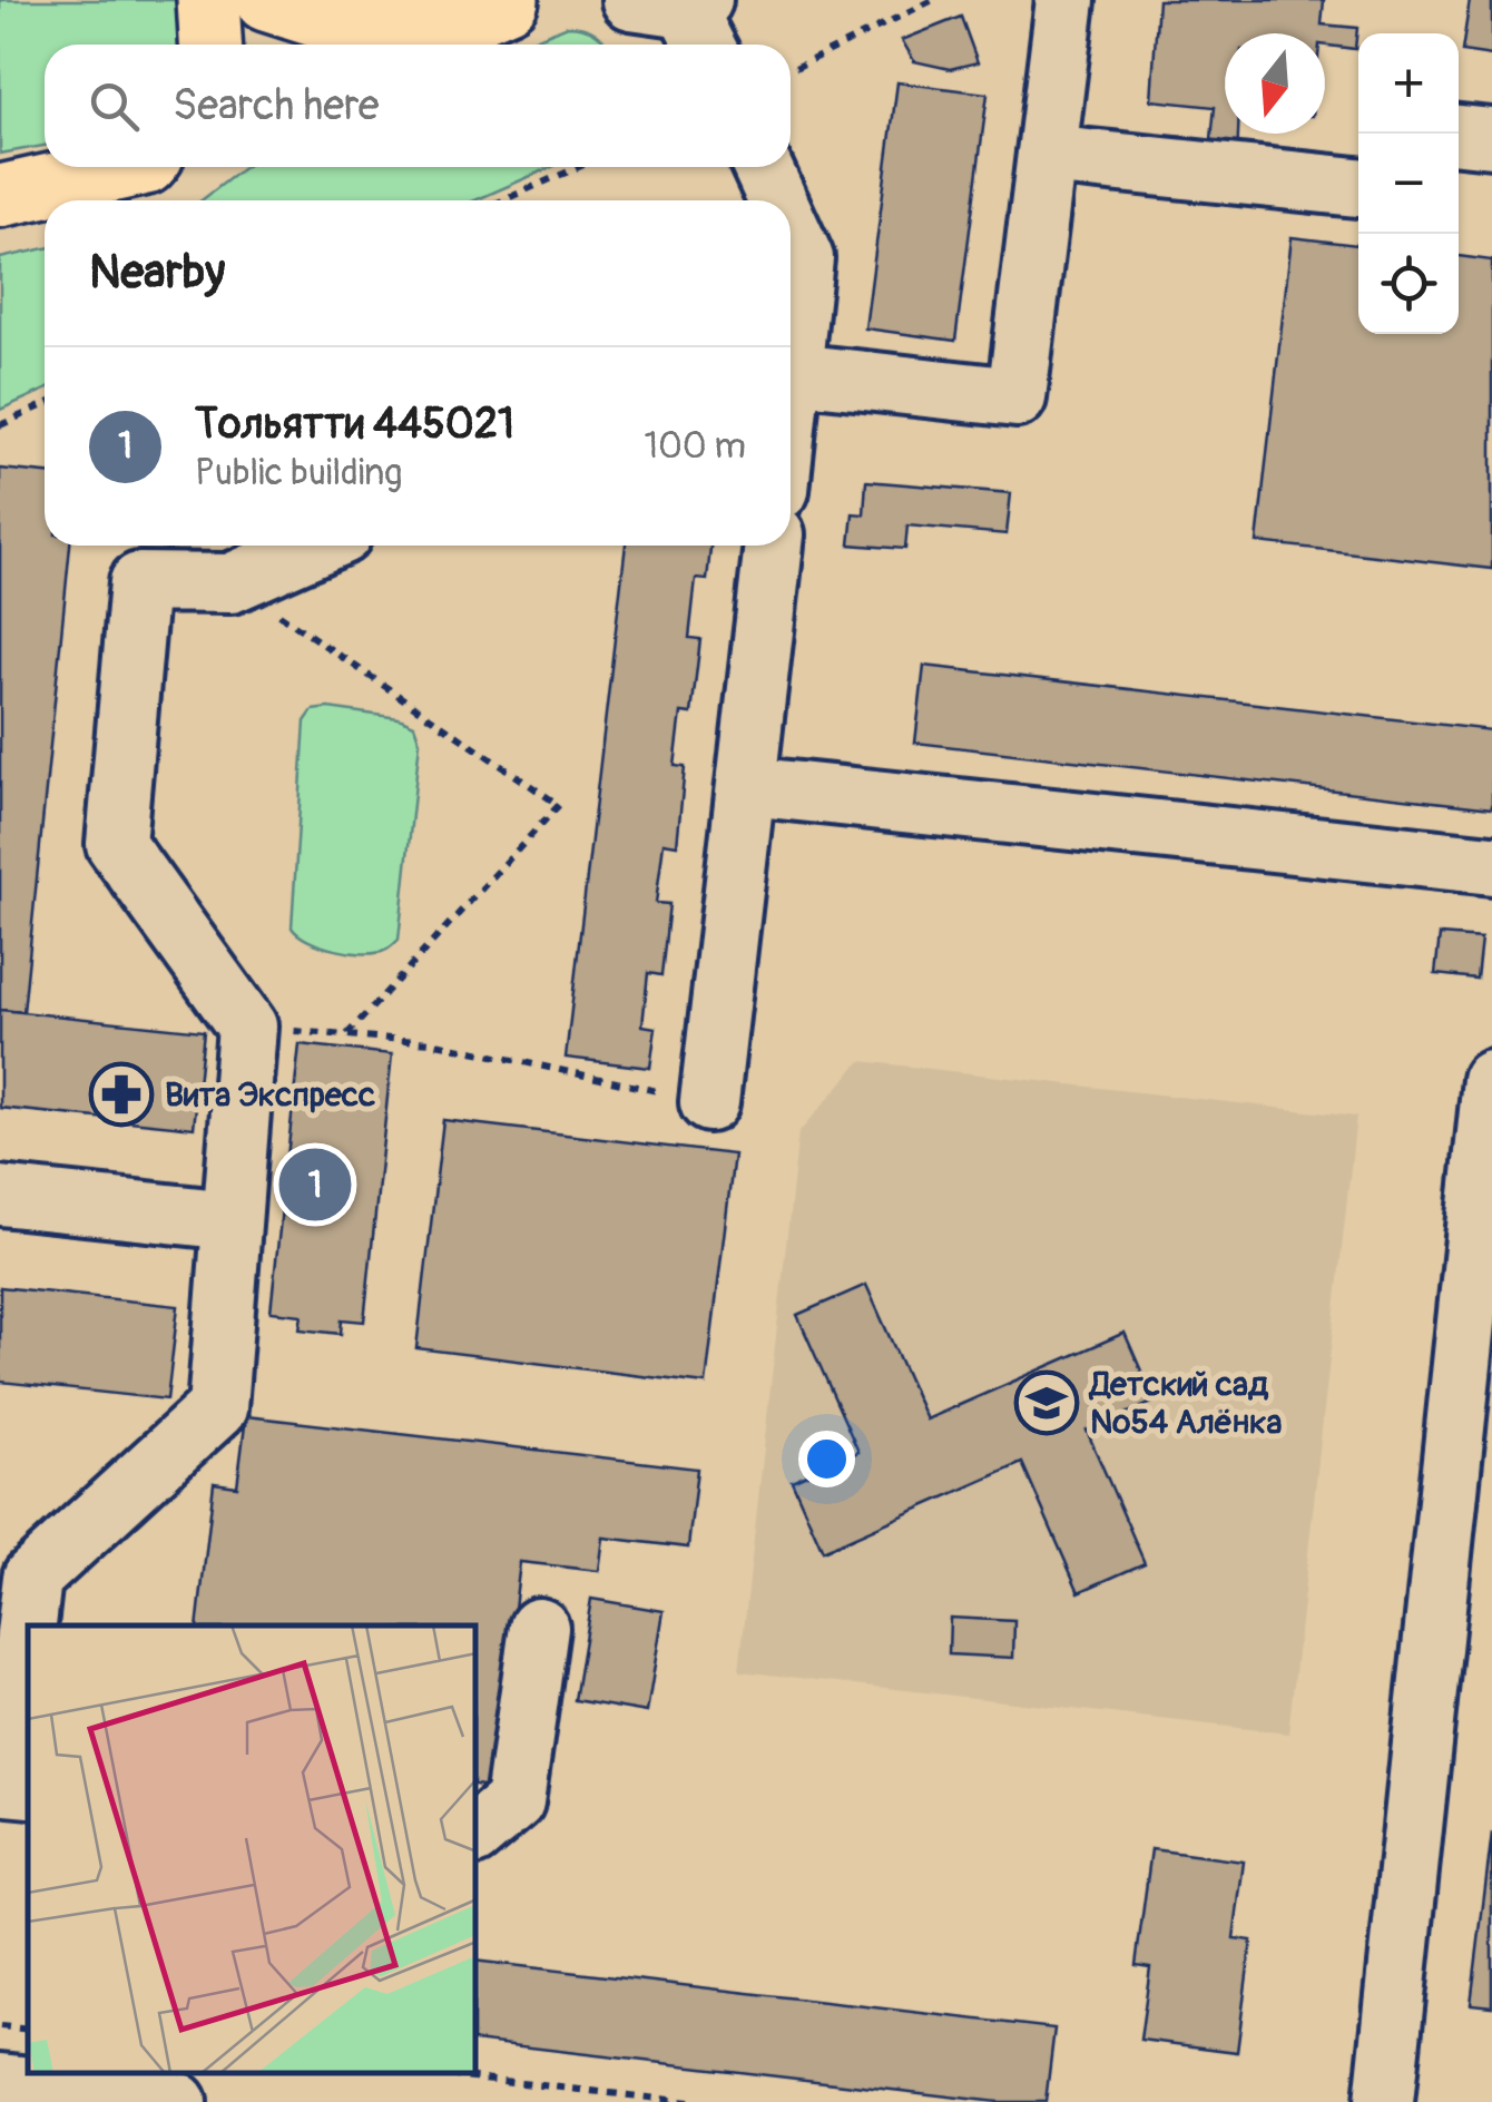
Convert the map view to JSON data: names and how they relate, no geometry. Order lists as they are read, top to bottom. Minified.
{"places":{"pharmacy":["Вита Экспресс"],"school or university":["Детский сад №54 Алёнка"]},"north":"bottom","page":{"map_buttons":["+","−"],"search":"Search here","heading":"Nearby","list":[{"mark":"1","name":"Тольятти 445021","note":"Public building","value":"100 m"}],"pins":"1"}}
